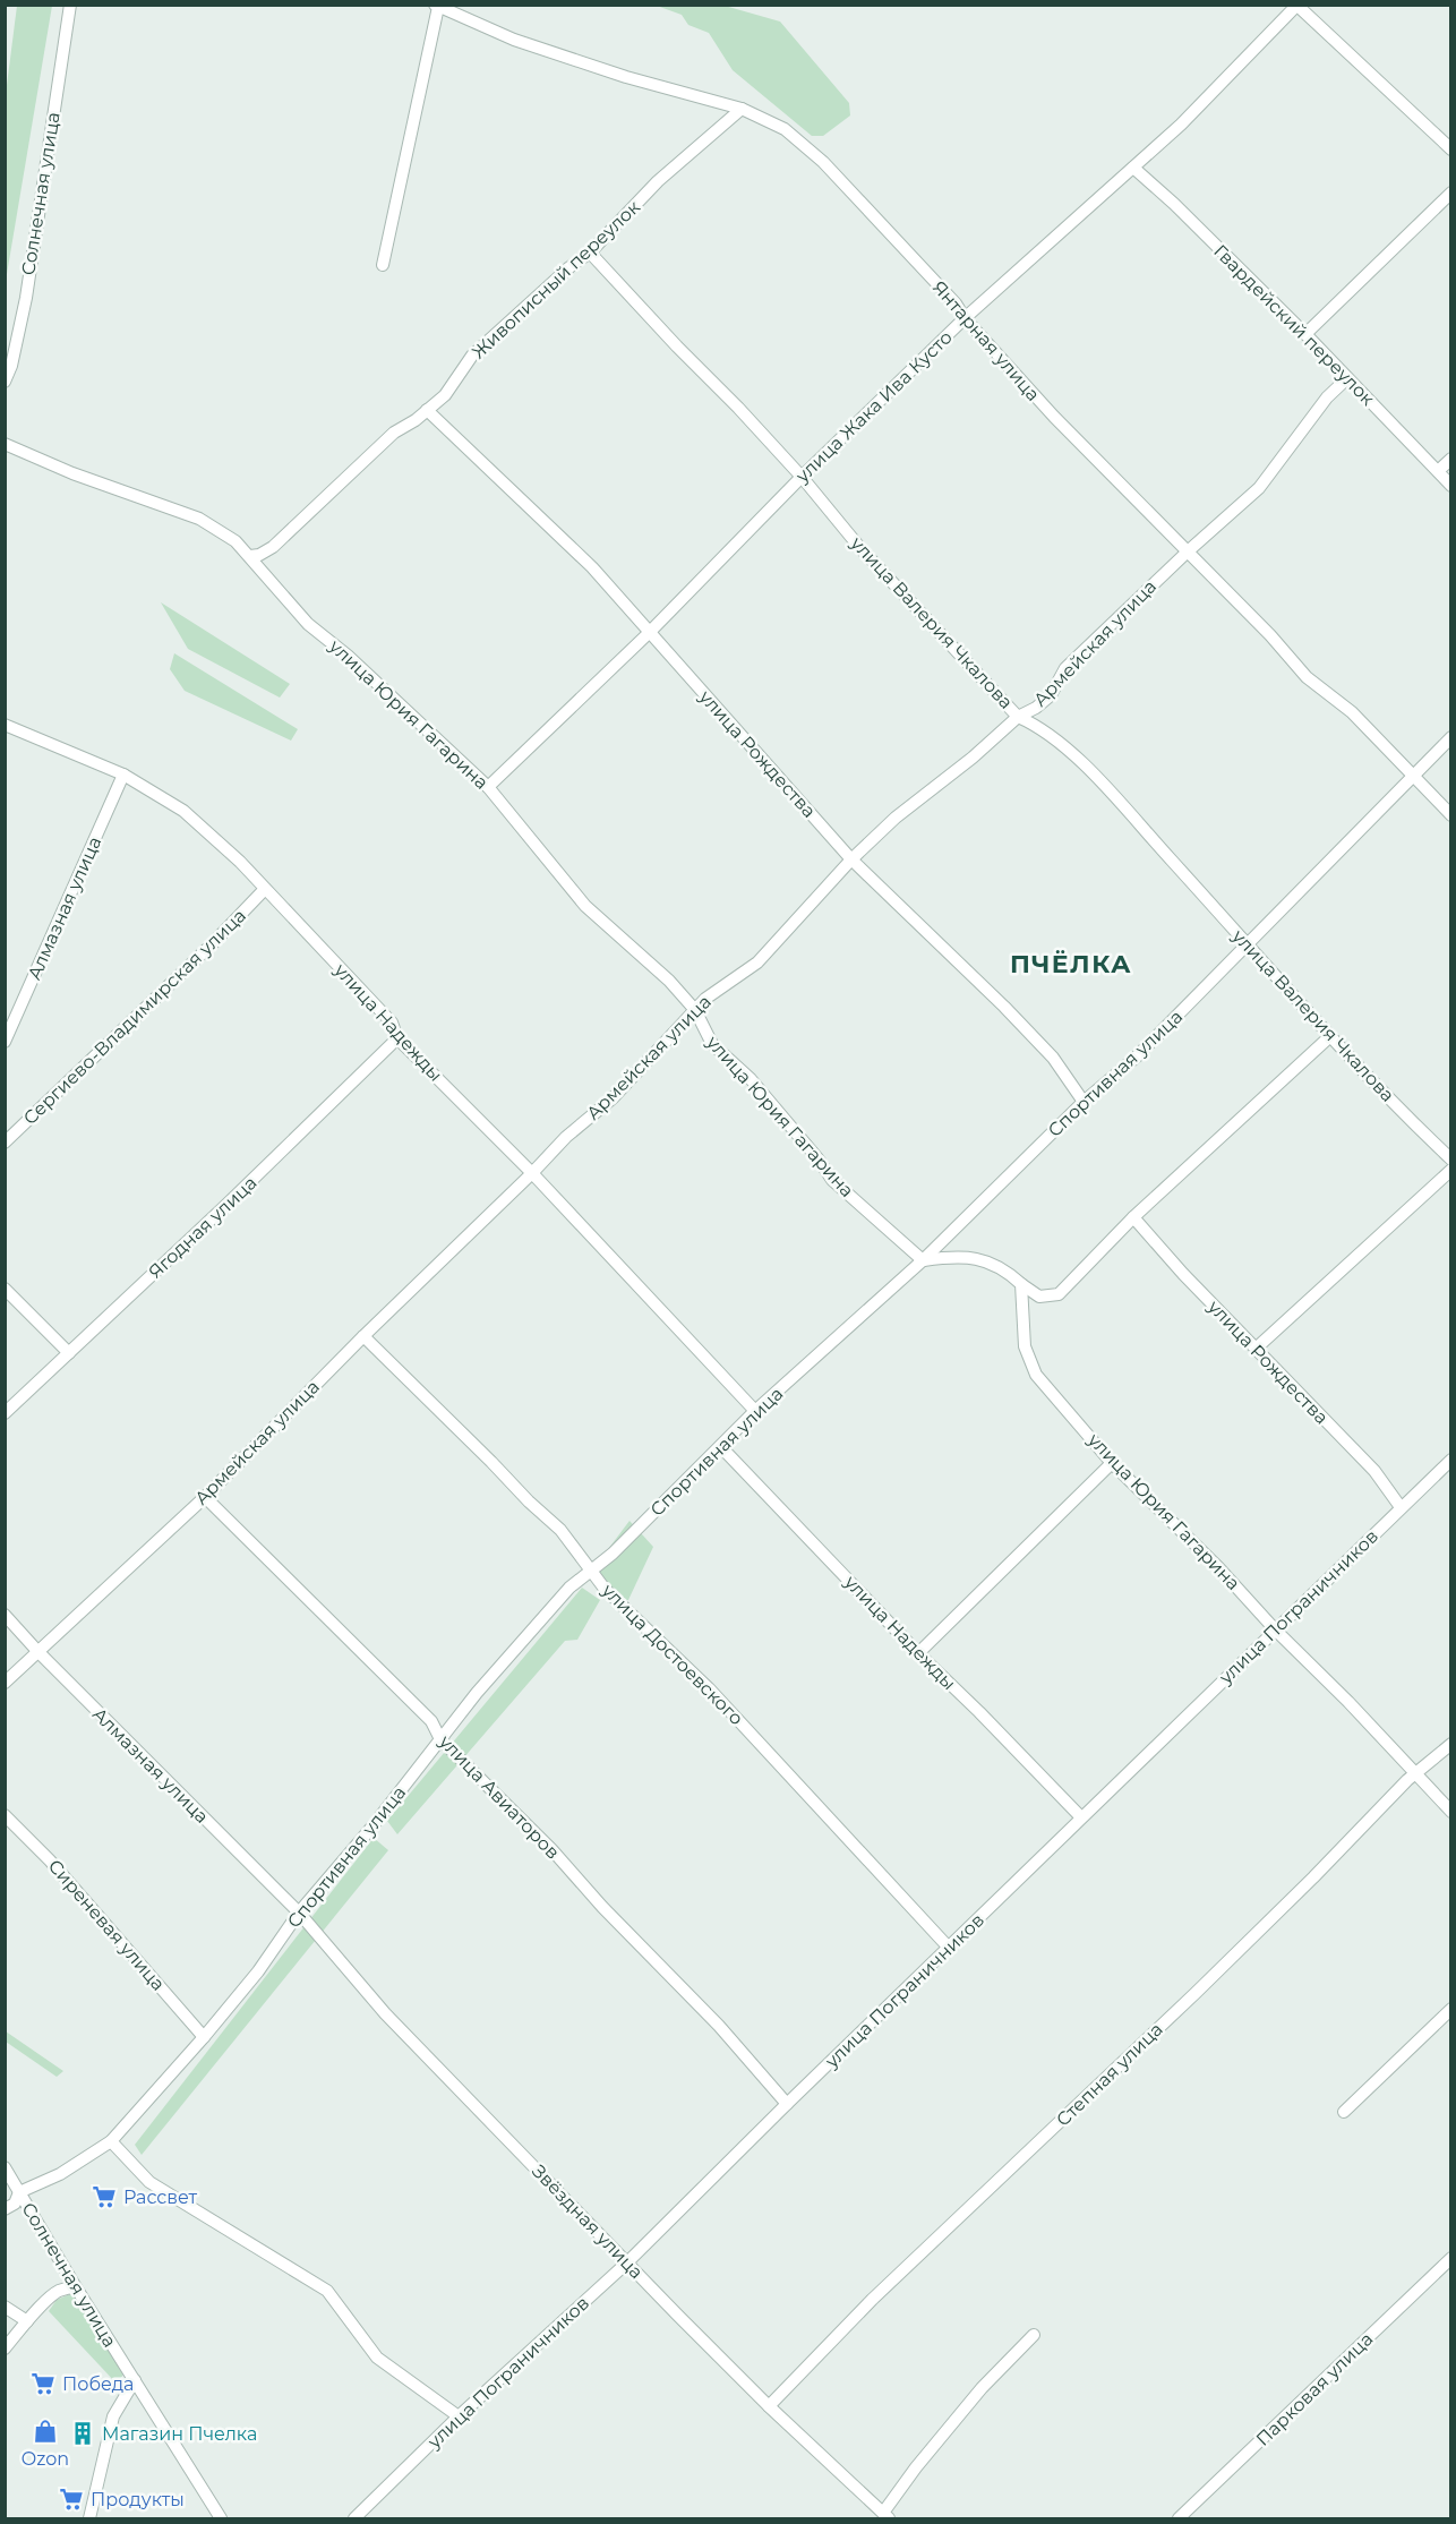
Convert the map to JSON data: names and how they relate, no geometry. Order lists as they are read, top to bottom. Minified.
{"streets":{"street":["Солнечная улица","Живописный переулок","Гвардейский переулок","Янтарная улица","улица Жака Ива Кусто","улица Валерия Чкалова","Армейская улица","улица Юрия Гагарина","улица Рождества","Алмазная улица","Сергиево-Владимирская улица","улица Надежды","Спортивная улица","Ягодная улица","улица Пограничников","улица Достоевского","улица Авиаторов","Сиреневая улица","Степная улица","Звёздная улица","Парковая улица"]},"crossings":[["Солнечная улица","Спортивная улица"],["Живописный переулок","Янтарная улица"],["Живописный переулок","улица Валерия Чкалова"],["Живописный переулок","улица Юрия Гагарина"],["Живописный переулок","улица Рождества"],["Гвардейский переулок","улица Жака Ива Кусто"],["Гвардейский переулок","Армейская улица"],["Янтарная улица","улица Жака Ива Кусто"],["Янтарная улица","Армейская улица"],["Янтарная улица","Спортивная улица"],["улица Жака Ива Кусто","улица Валерия Чкалова"],["улица Жака Ива Кусто","улица Юрия Гагарина"],["улица Жака Ива Кусто","улица Рождества"],["улица Валерия Чкалова","Армейская улица"],["улица Валерия Чкалова","Спортивная улица"],["Армейская улица","улица Юрия Гагарина"],["Армейская улица","улица Рождества"],["Армейская улица","Алмазная улица"],["Армейская улица","улица Надежды"],["Армейская улица","улица Достоевского"],["Армейская улица","улица Авиаторов"],["улица Юрия Гагарина","Спортивная улица"],["улица Юрия Гагарина","улица Пограничников"],["улица Юрия Гагарина","Степная улица"],["улица Рождества","Спортивная улица"],["улица Рождества","улица Пограничников"],["Алмазная улица","улица Надежды"],["Алмазная улица","Спортивная улица"],["Алмазная улица","Звёздная улица"],["Сергиево-Владимирская улица","улица Надежды"],["улица Надежды","Спортивная улица"],["улица Надежды","Ягодная улица"],["улица Надежды","улица Пограничников"],["Спортивная улица","улица Достоевского"],["Спортивная улица","улица Авиаторов"],["Спортивная улица","Сиреневая улица"],["Спортивная улица","Звёздная улица"],["улица Пограничников","улица Достоевского"],["улица Пограничников","улица Авиаторов"],["улица Пограничников","Звёздная улица"],["Степная улица","Звёздная улица"]],"districts":["ПЧЁЛКА"],"places":{"supermarket":["Рассвет","Победа","Продукты"],"shop":["Ozon"],"building":["Магазин Пчелка"]}}
